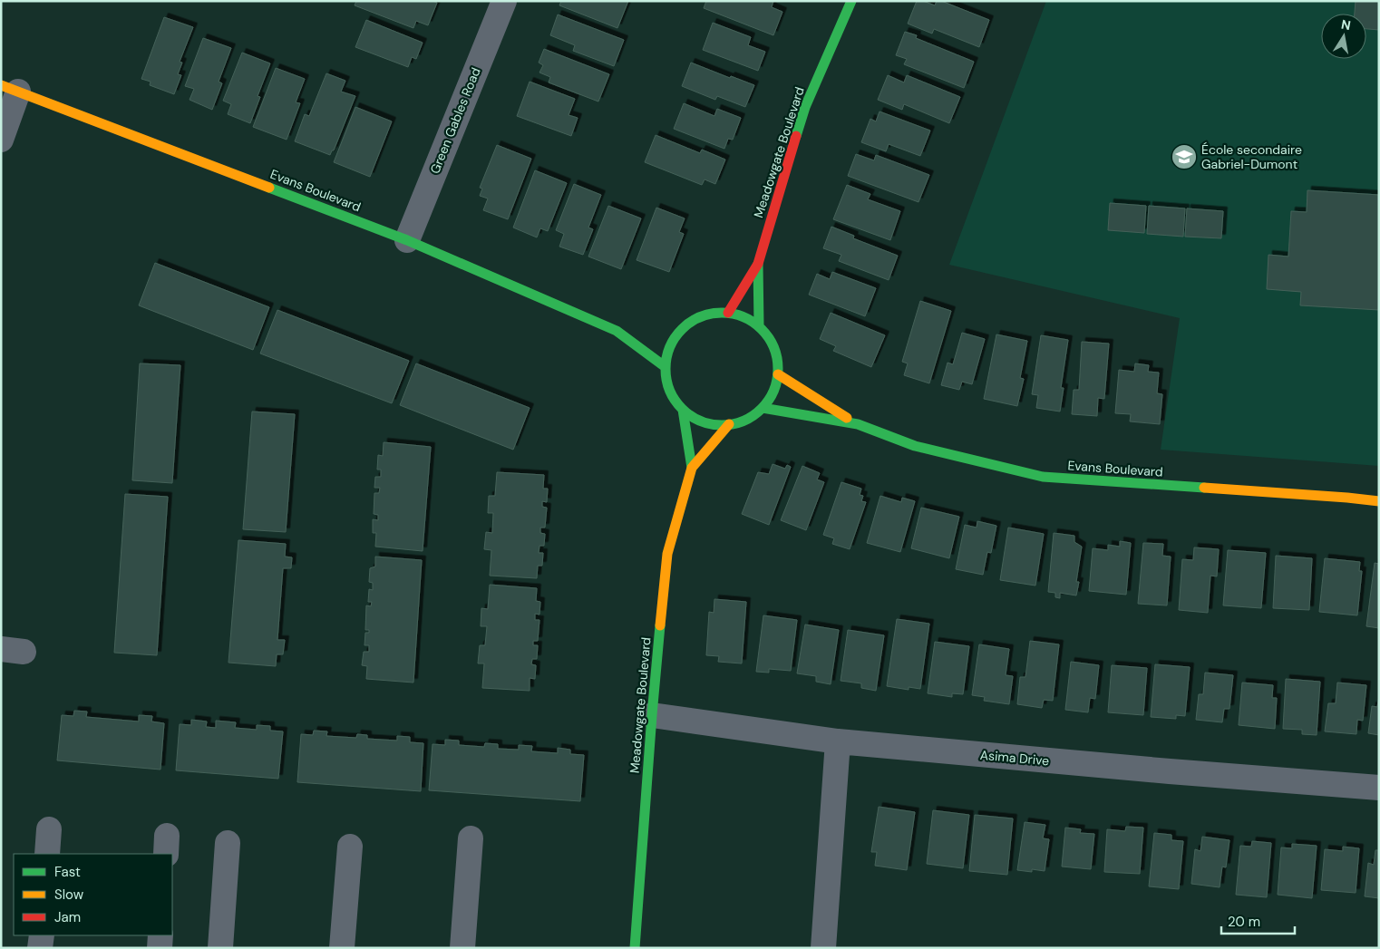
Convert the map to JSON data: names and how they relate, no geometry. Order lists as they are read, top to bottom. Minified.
{"streets":{"street":["Green Gables Road","Meadowgate Boulevard","Evans Boulevard","Asima Drive"]},"crossings":[["Green Gables Road","Evans Boulevard"],["Meadowgate Boulevard","Evans Boulevard"],["Meadowgate Boulevard","Asima Drive"]],"places":{"school or university":["École secondaire Gabriel-Dumont"]},"legend":["Fast","Slow","Jam"],"scale_bar":"20 m","north":"top"}
